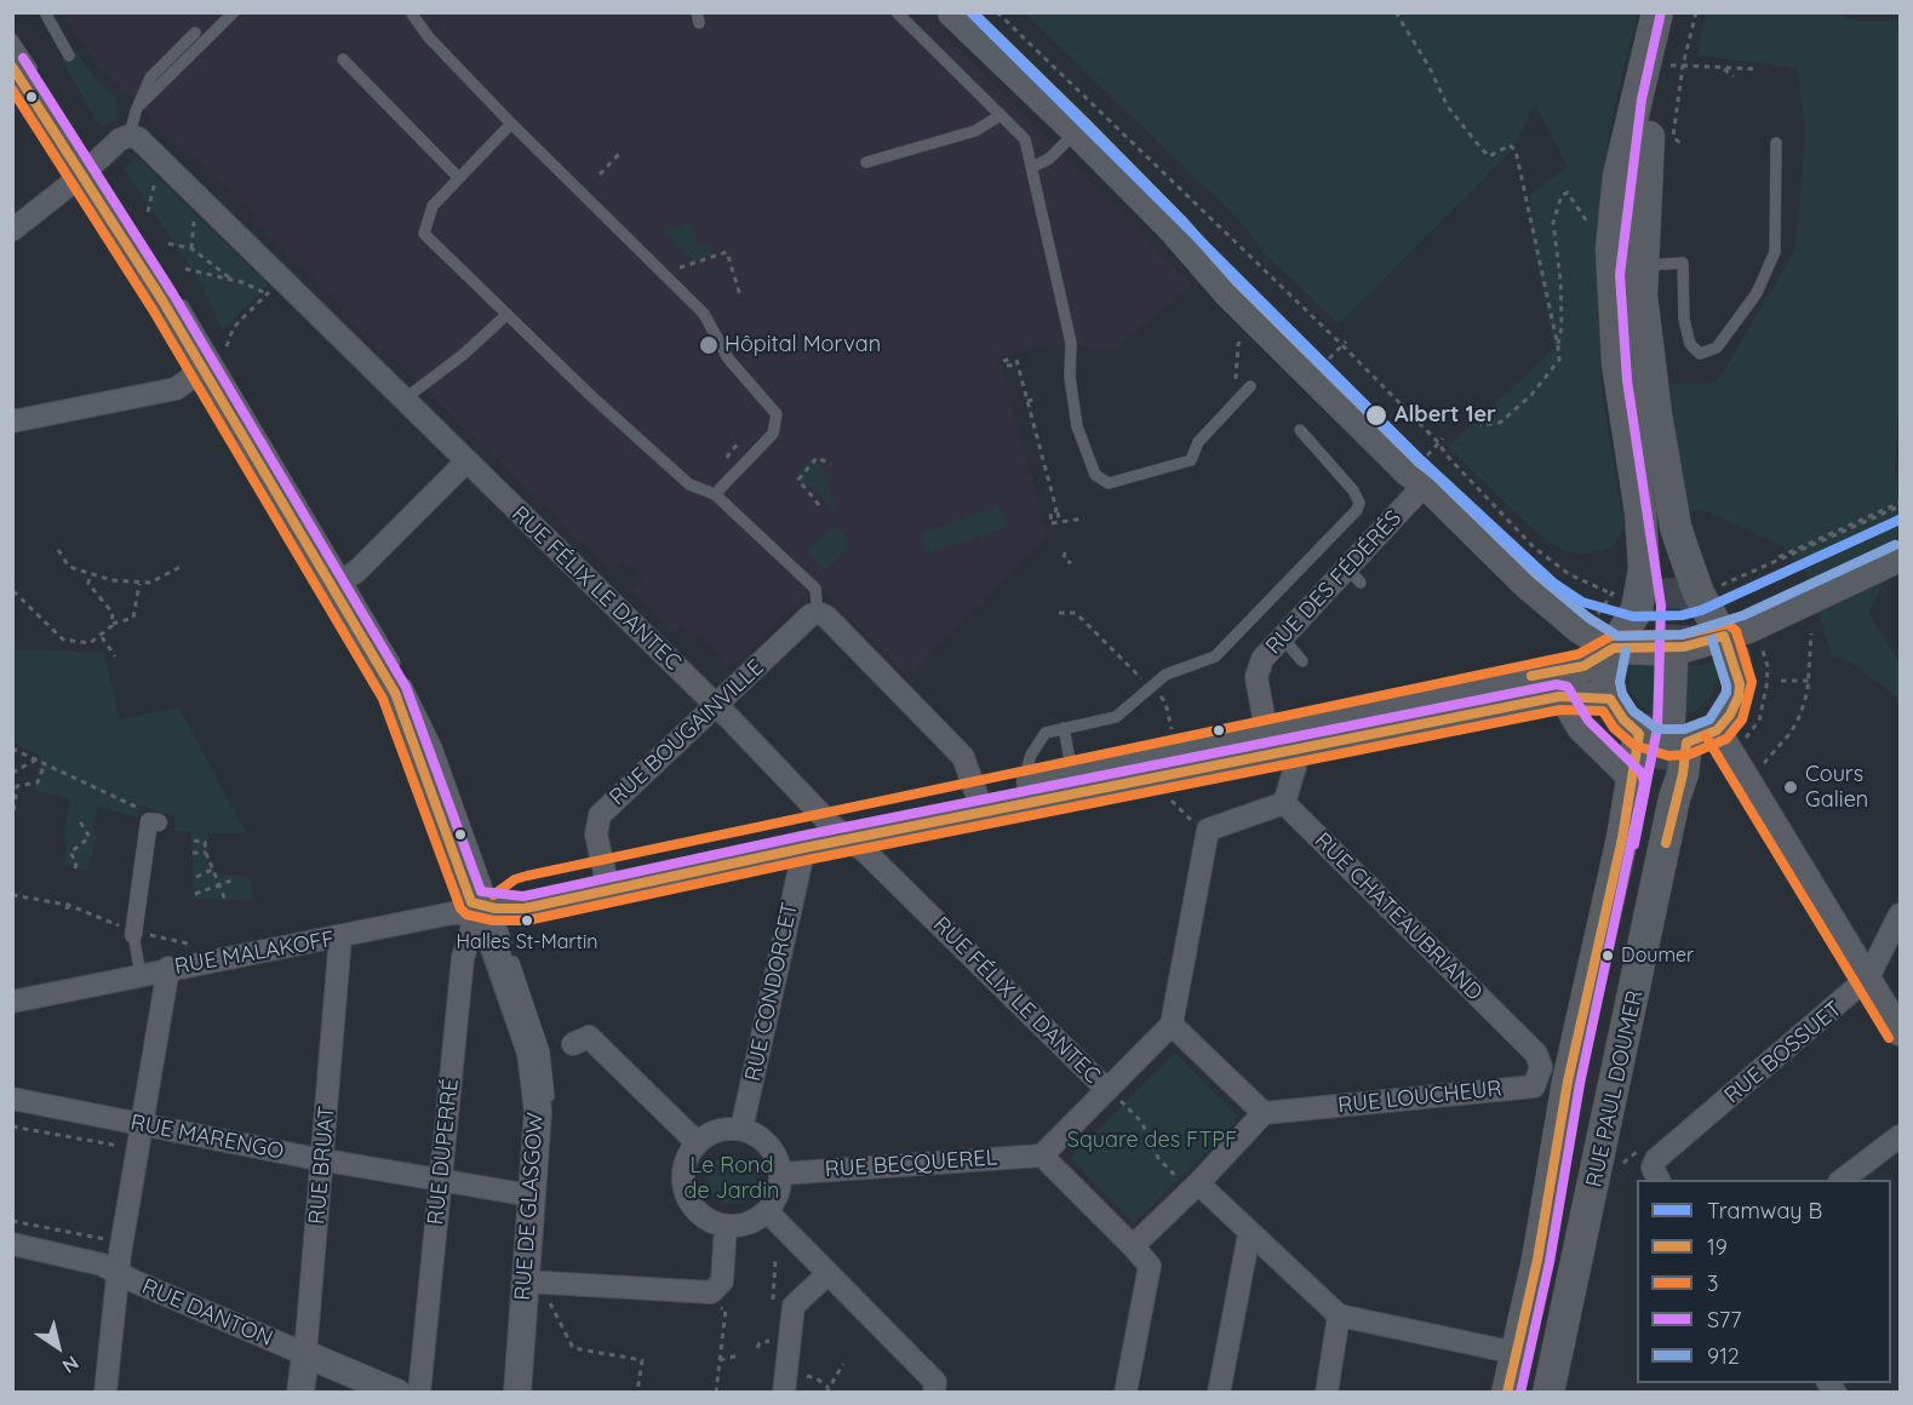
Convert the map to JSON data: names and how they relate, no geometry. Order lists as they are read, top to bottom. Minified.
{"streets":{"main road":["RUE PAUL DOUMER","RUE DE GLASGOW"],"street":["RUE DES FÉDÉRÉS","RUE FÉLIX LE DANTEC","RUE BOUGAINVILLE","RUE CHATEAUBRIAND","RUE MALAKOFF","RUE CONDORCET","RUE BOSSUET","RUE LOUCHEUR","RUE MARENGO","RUE DUPERRÉ","RUE BECQUEREL","RUE BRUAT","RUE DANTON"]},"crossings":[["RUE FÉLIX LE DANTEC","RUE BOUGAINVILLE"],["RUE CHATEAUBRIAND","RUE PAUL DOUMER"],["RUE CHATEAUBRIAND","RUE LOUCHEUR"],["RUE MALAKOFF","RUE DUPERRÉ"],["RUE MALAKOFF","RUE BRUAT"],["RUE MALAKOFF","RUE DE GLASGOW"],["RUE CONDORCET","RUE BECQUEREL"],["RUE PAUL DOUMER","RUE LOUCHEUR"],["RUE MARENGO","RUE DUPERRÉ"],["RUE MARENGO","RUE BRUAT"],["RUE MARENGO","RUE DE GLASGOW"],["RUE DUPERRÉ","RUE DE GLASGOW"],["RUE BRUAT","RUE DANTON"]],"parks":["Square des FTPF","Le Rond de Jardin"],"places":["Hôpital Morvan","Albert 1er","Cours Galien","Halles St-Martin","Doumer"],"lines":["tram line B","transit line S77","transit line 912","transit line 19","transit line 3"],"legend":["Tramway B","19","3","S77","912"],"north":"bottom right"}
